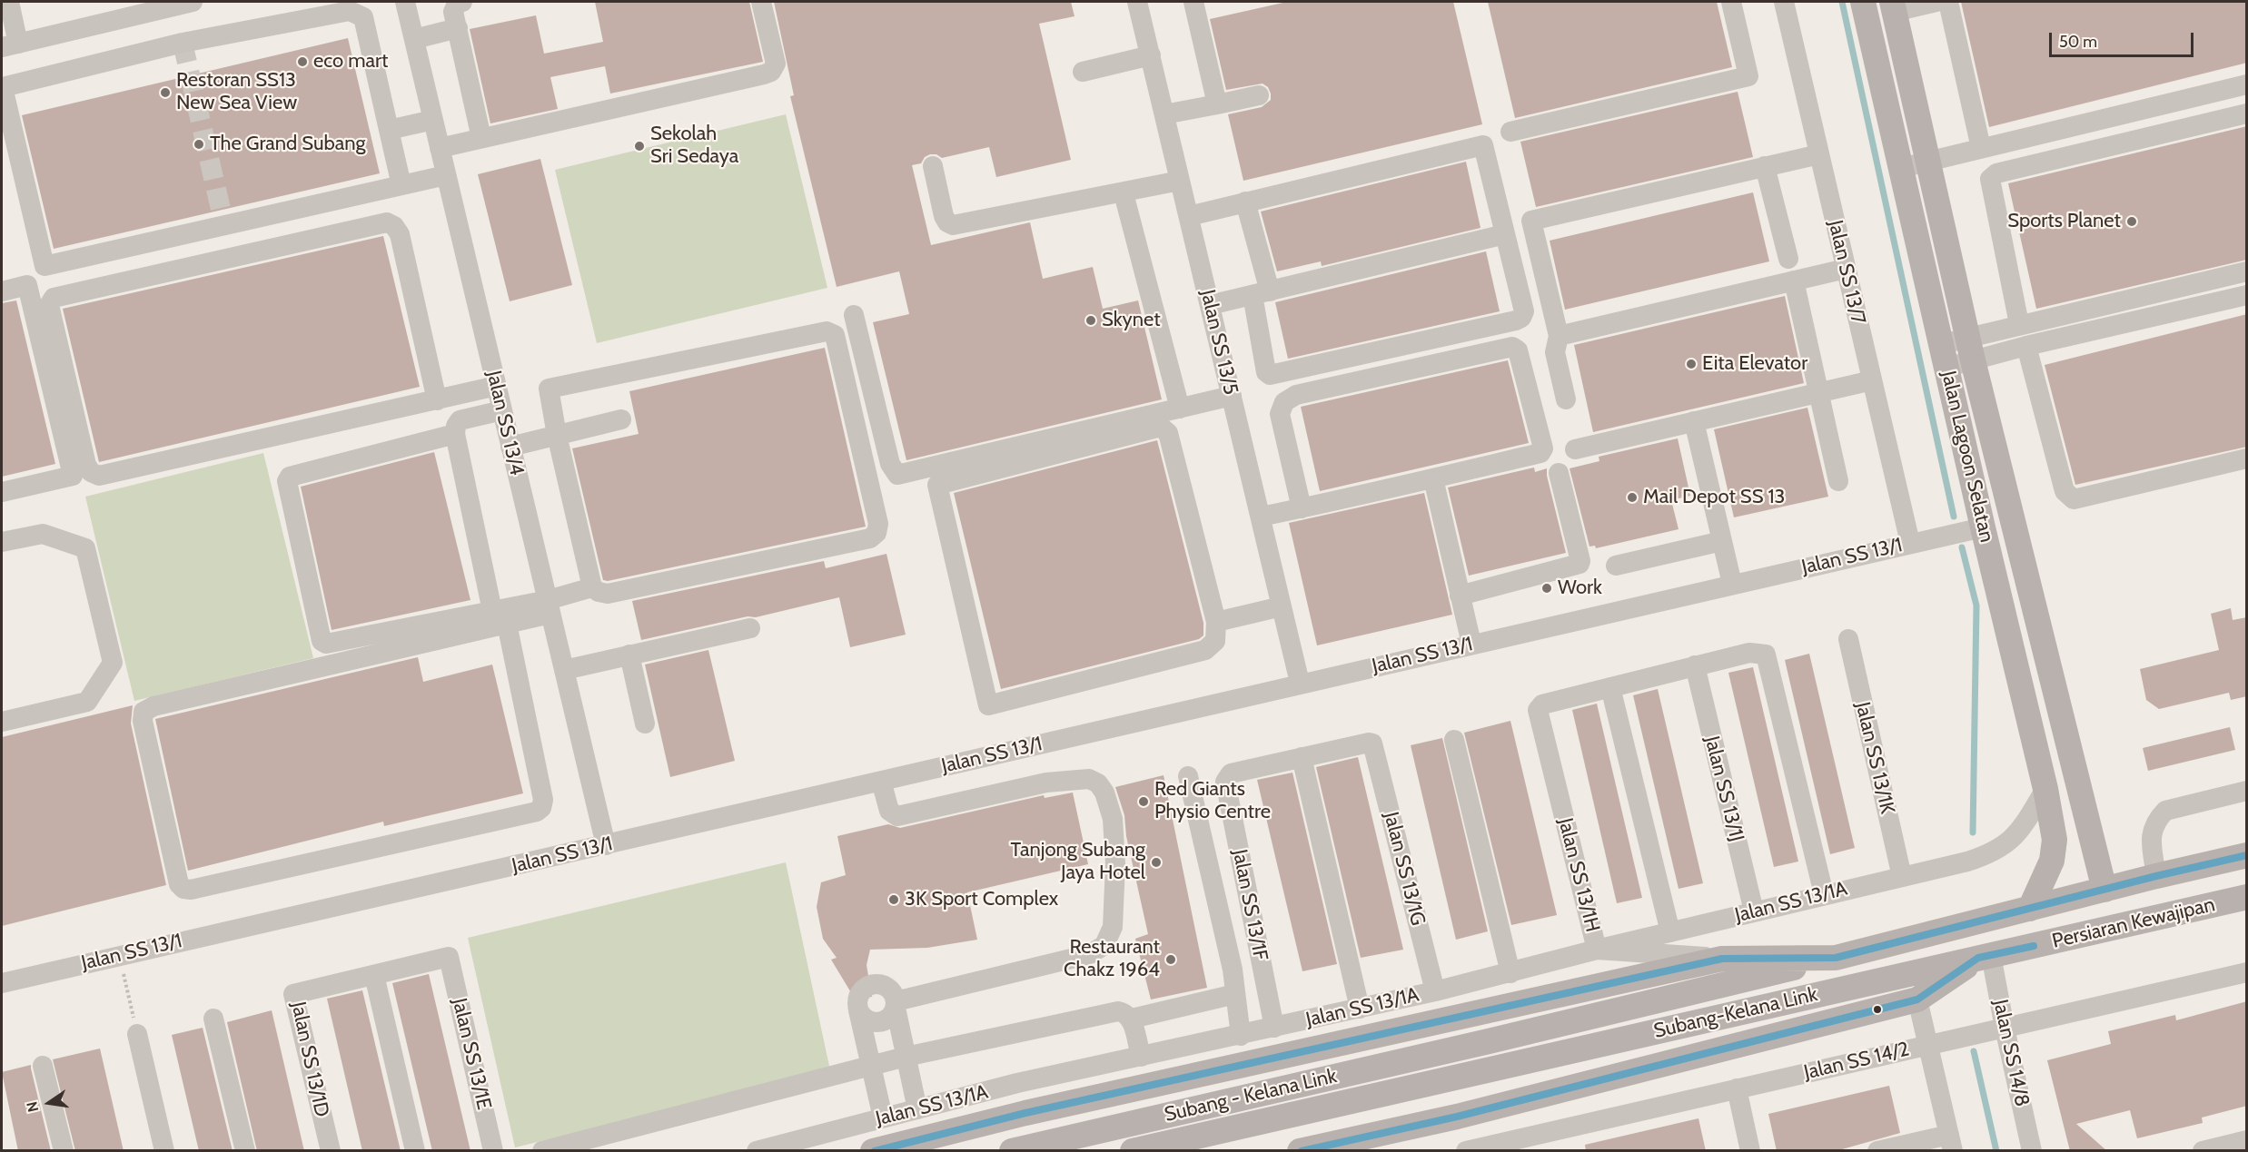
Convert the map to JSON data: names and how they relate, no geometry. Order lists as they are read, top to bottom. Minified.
{"streets":{"main road":["Jalan Lagoon Selatan","Persiaran Kewajipan","Subang-Kelana Link","Subang - Kelana Link"],"street":["Jalan SS 13/7","Jalan SS 13/5","Jalan SS 13/4","Jalan SS 13/1","Jalan SS 13/1K","Jalan SS 13/1J","Jalan SS 13/1G","Jalan SS 13/1H","Jalan SS 13/1A","Jalan SS 13/1F","Jalan SS 14/8","Jalan SS 13/1E","Jalan SS 13/1D","Jalan SS 14/2"]},"crossings":[["Jalan SS 13/7","Jalan SS 13/1"],["Jalan SS 13/5","Jalan SS 13/1"],["Jalan SS 13/4","Jalan SS 13/1"],["Jalan Lagoon Selatan","Jalan SS 13/1"],["Jalan Lagoon Selatan","Jalan SS 13/1A"],["Jalan Lagoon Selatan","Persiaran Kewajipan"],["Jalan SS 13/1K","Jalan SS 13/1A"],["Jalan SS 13/1J","Jalan SS 13/1A"],["Jalan SS 13/1G","Jalan SS 13/1A"],["Jalan SS 13/1G","Jalan SS 13/1F"],["Jalan SS 13/1H","Jalan SS 13/1A"],["Jalan SS 13/1H","Persiaran Kewajipan"],["Jalan SS 13/1A","Jalan SS 13/1F"],["Persiaran Kewajipan","Subang-Kelana Link"],["Persiaran Kewajipan","Jalan SS 14/8"],["Subang-Kelana Link","Jalan SS 14/8"],["Subang-Kelana Link","Subang - Kelana Link"],["Jalan SS 14/8","Jalan SS 14/2"],["Jalan SS 13/1E","Jalan SS 13/1D"]],"places":["eco mart","Restoran SS13 New Sea View","The Grand Subang","Sekolah Sri Sedaya","Sports Planet","Skynet","Eita Elevator","Mail Depot SS 13","Work","Red Giants Physio Centre","Tanjong Subang Jaya Hotel","3K Sport Complex","Restaurant Chakz 1964"],"scale_bar":"50 m","north":"left"}
